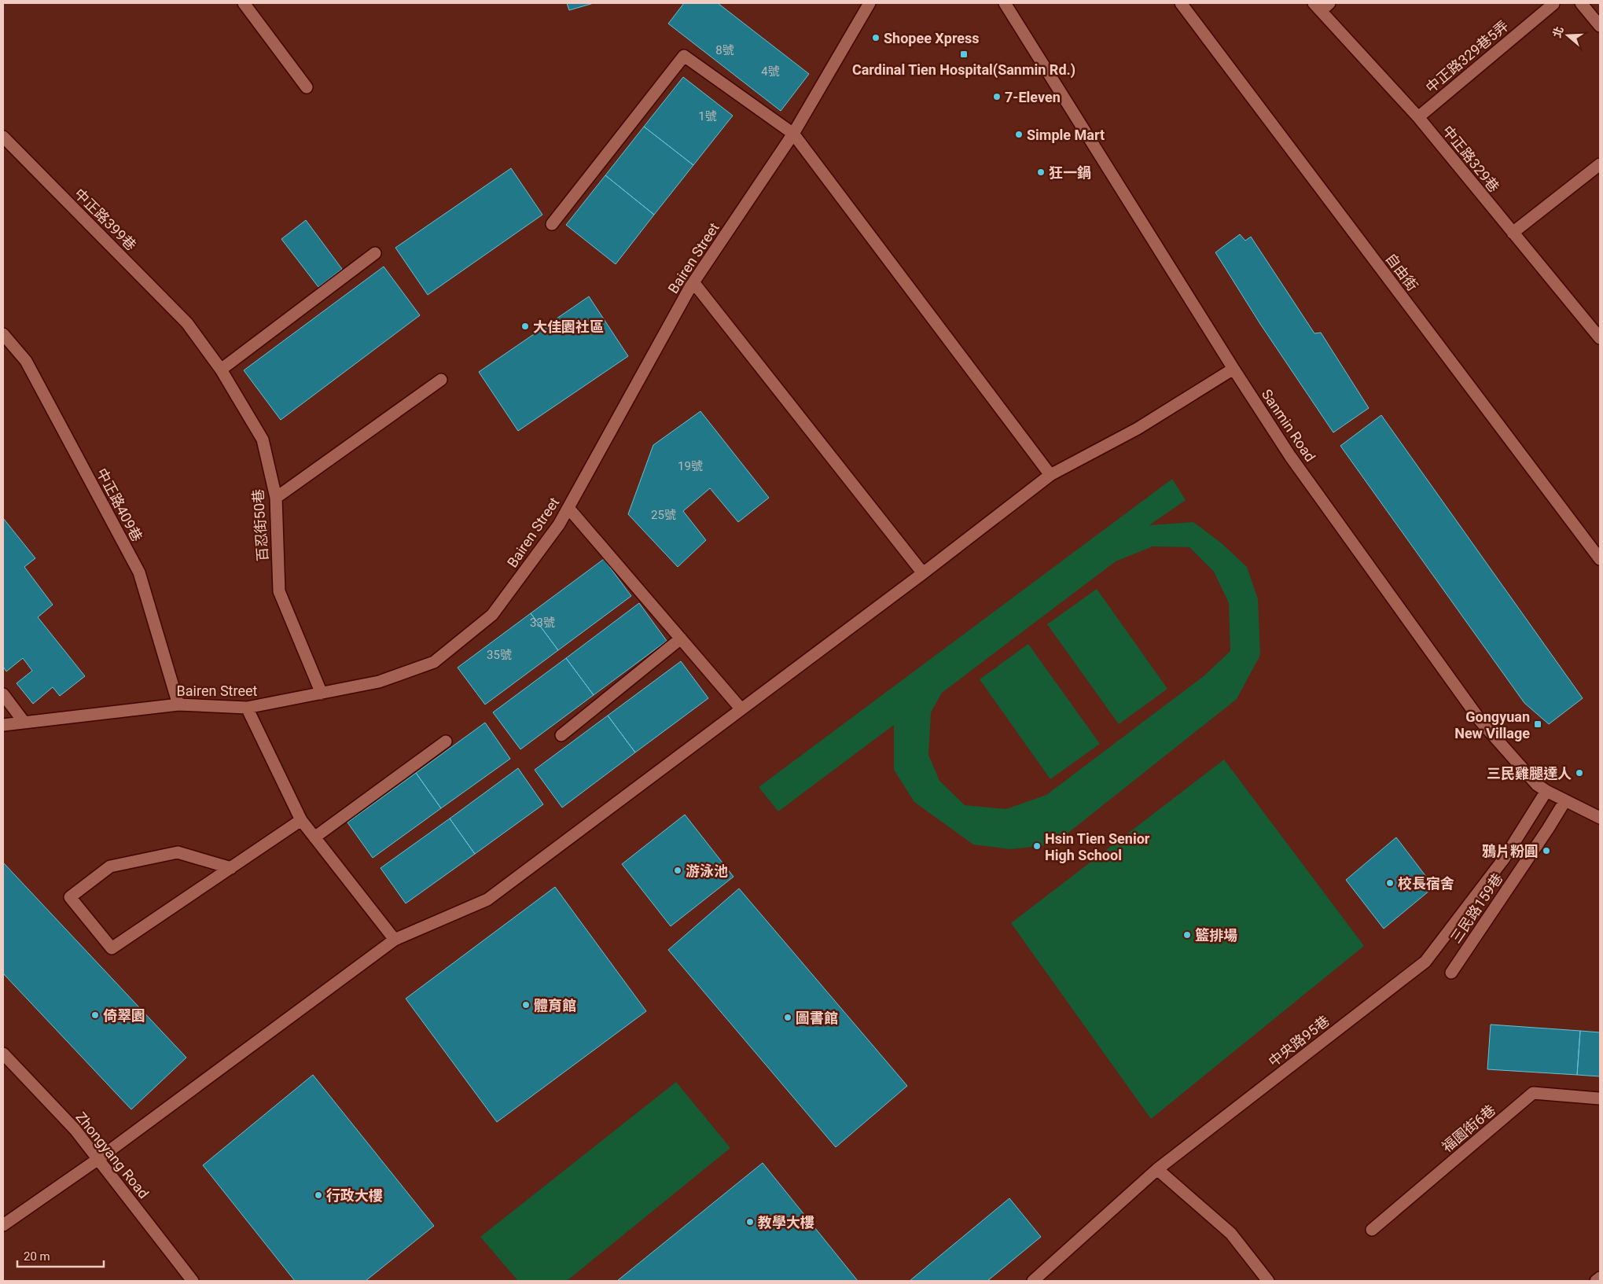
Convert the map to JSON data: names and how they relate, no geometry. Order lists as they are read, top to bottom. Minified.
{"streets":{"street":["中正路329巷5弄","中正路329巷","中正路399巷","Bairen Street","自由街","Sanmin Road","中正路409巷","百忍街50巷","三民路159巷","中央路95巷","福園街6巷","Zhongyang Road"]},"crossings":[["中正路329巷5弄","中正路329巷"],["中正路399巷","百忍街50巷"],["Bairen Street","中正路409巷"],["Bairen Street","百忍街50巷"],["Sanmin Road","三民路159巷"],["Sanmin Road","中央路95巷"]],"places":{"other":["Shopee Xpress","7-Eleven","Simple Mart","狂一鍋","大佳園社區","三民雞腿達人","Hsin Tien Senior High School","鴉片粉圓","游泳池","校長宿舍","籃排場","體育館","倚翠園","圖書館","行政大樓","教學大樓"],"transit":["Cardinal Tien Hospital(Sanmin Rd.)","Gongyuan New Village"]},"house_numbers":["8號","4號","1號","19號","25號","33號","35號"],"scale_bar":"20 m","north":"left"}
